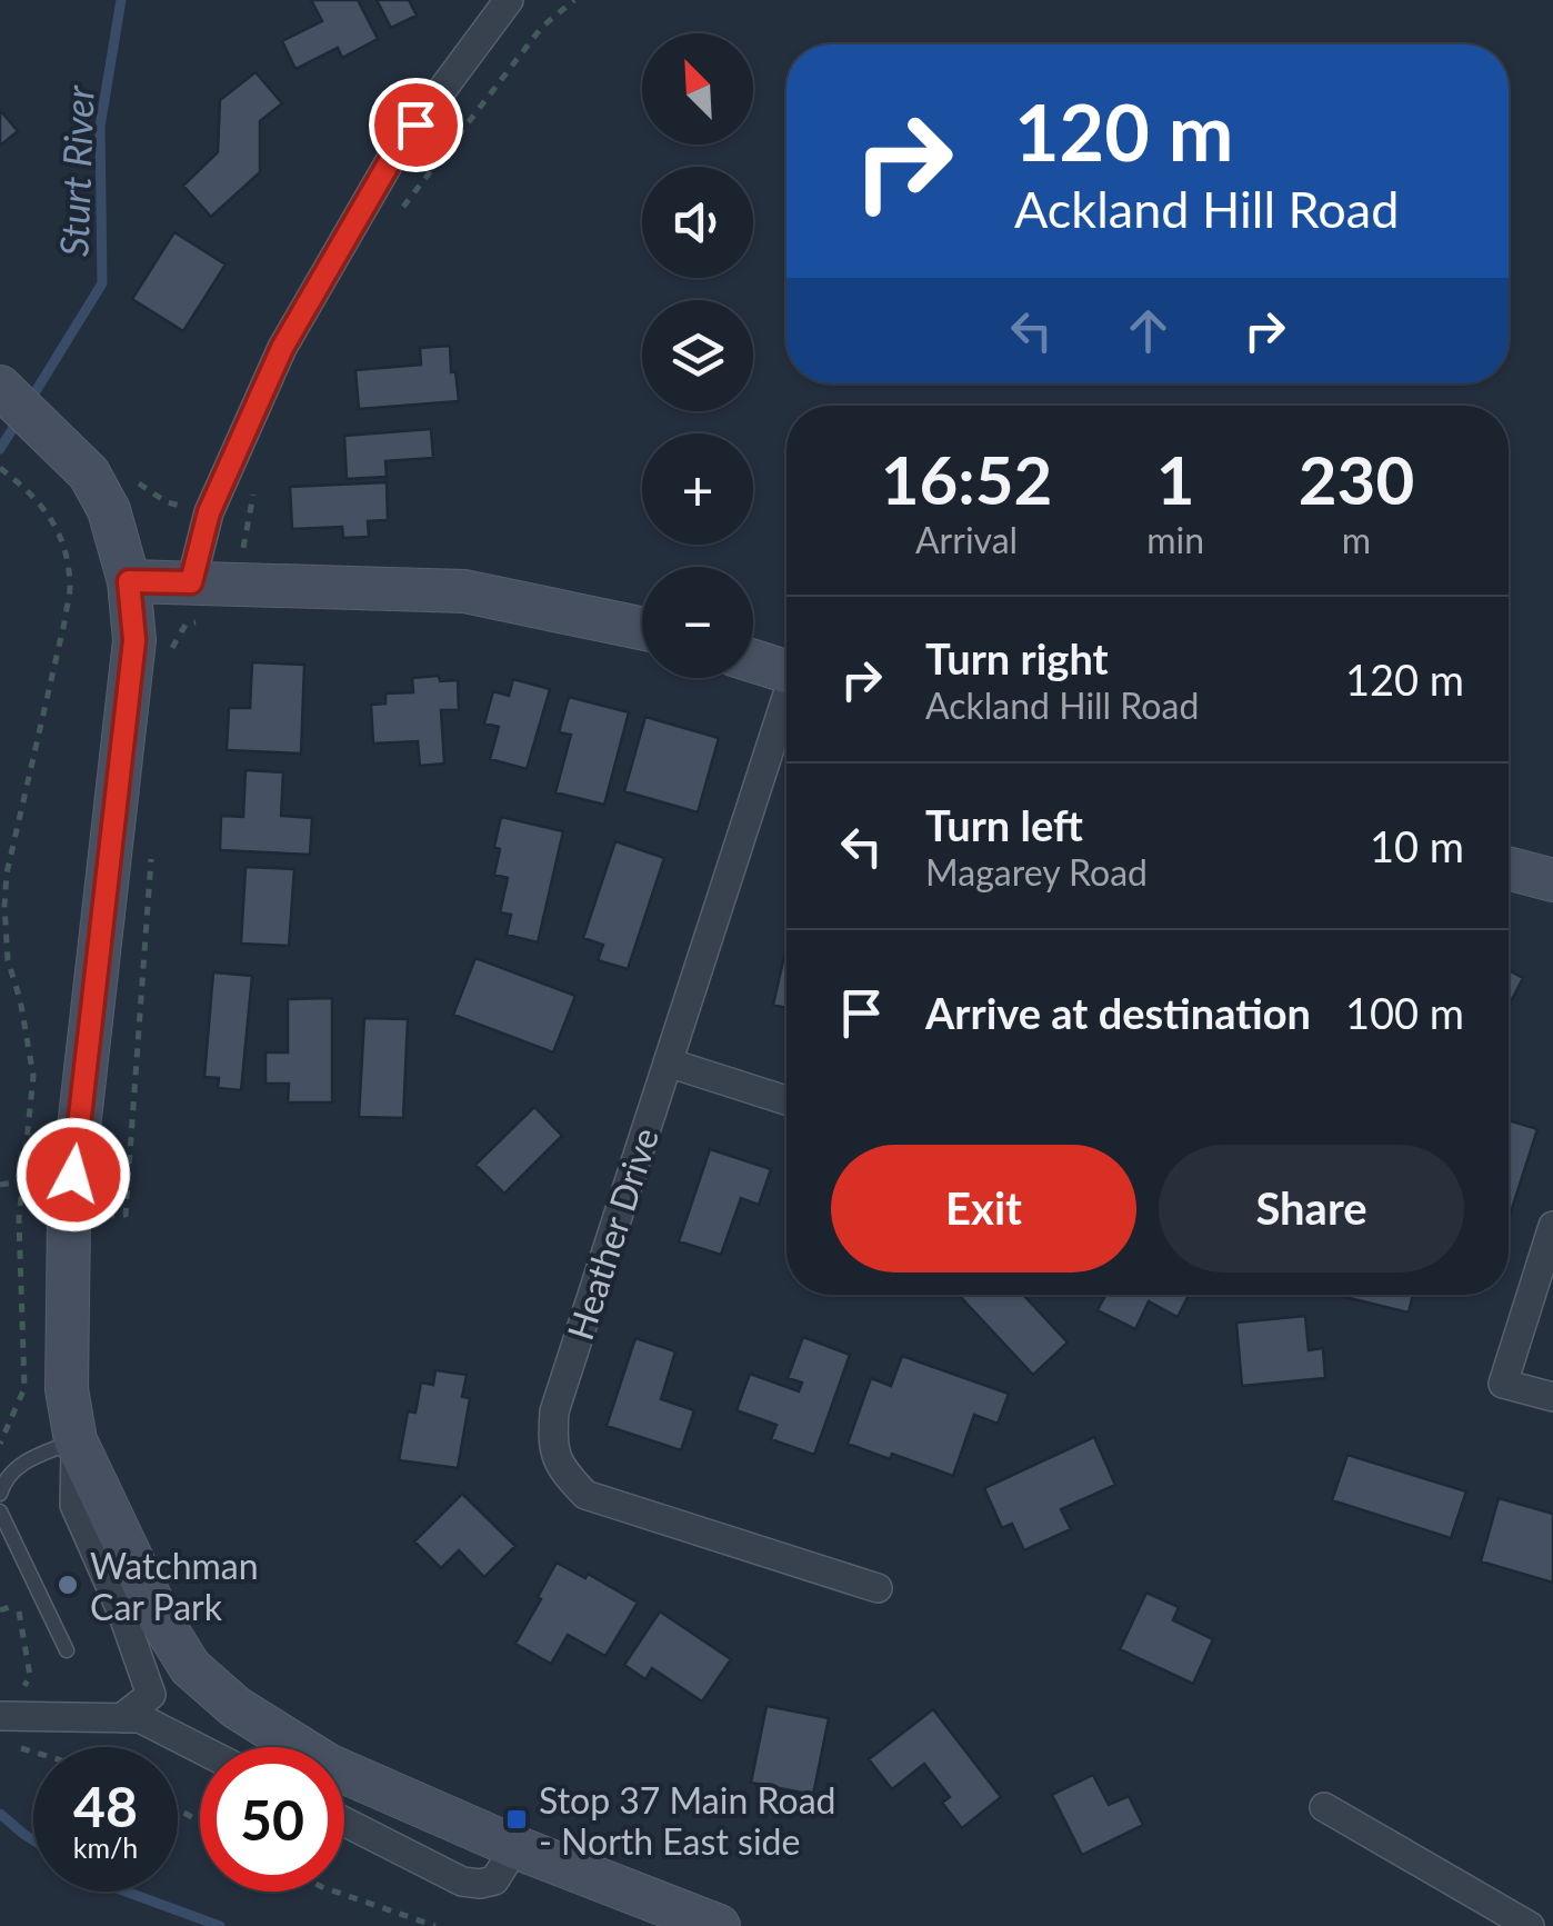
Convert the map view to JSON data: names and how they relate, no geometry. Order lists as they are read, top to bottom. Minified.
{"streets":{"street":["Heather Drive"]},"water":["Sturt River"],"places":{"other":["Watchman Car Park"],"transit":["Stop 37 Main Road - North East side"]},"north":"top left","page":{"map_buttons":["+","−"],"turn":["120 m","Ackland Hill Road"],"eta":["16:52","Arrival","1","min","230","m"],"list":[{"name":"Turn right","note":"Ackland Hill Road","value":"120 m"},{"name":"Turn left","note":"Magarey Road","value":"10 m"},{"name":"Arrive at destination","value":"100 m"}],"buttons":["Exit","Share"],"speed":"48 km/h","limit":"50"}}
